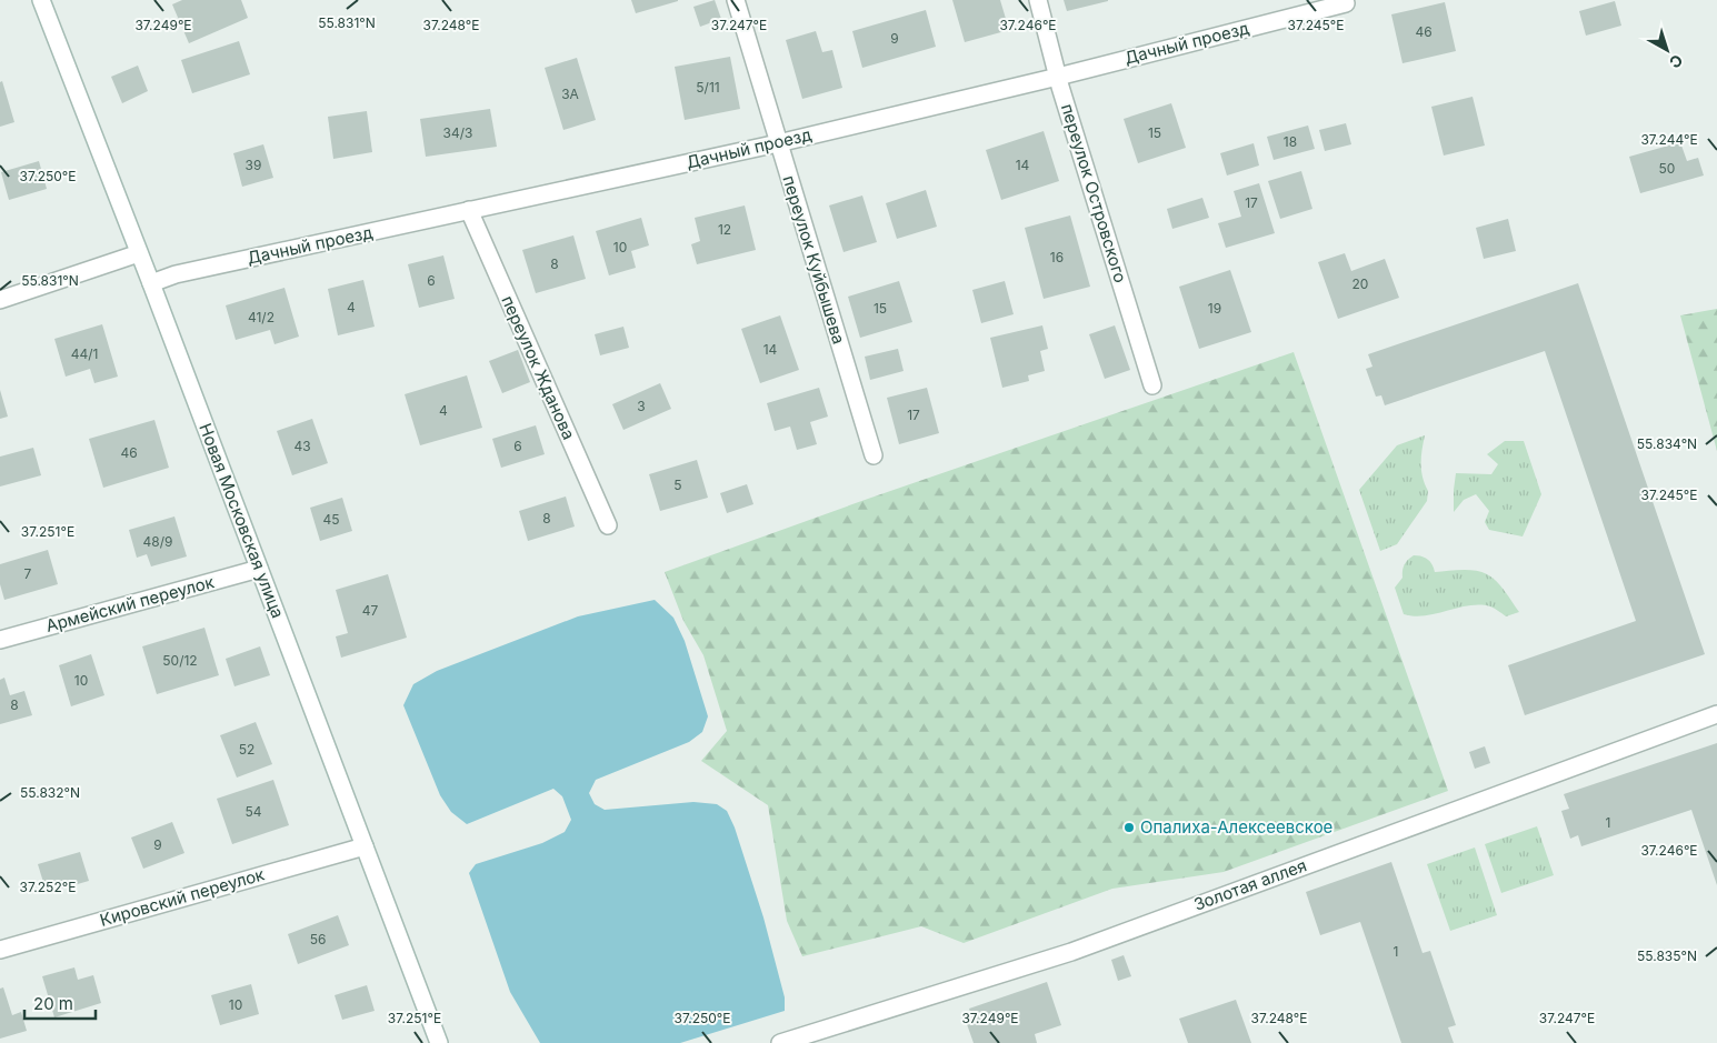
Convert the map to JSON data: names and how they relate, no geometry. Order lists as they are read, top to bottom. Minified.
{"streets":{"street":["Дачный проезд","переулок Островского","переулок Куйбышева","переулок Жданова","Новая Московская улица","Армейский переулок","Золотая аллея","Кировский переулок"]},"crossings":[["Дачный проезд","переулок Островского"],["Дачный проезд","переулок Куйбышева"],["Дачный проезд","переулок Жданова"],["Дачный проезд","Новая Московская улица"],["Новая Московская улица","Армейский переулок"],["Новая Московская улица","Кировский переулок"]],"places":["Опалиха-Алексеевское"],"house_numbers":["46","9","5/11","3А","34/3","15","18","39","14","50","17","12","10","16","8","6","20","4","15","19","41/2","14","44/1","3","4","17","43","6","46","5","8","45","48/9","7","47","50/12","10","8","52","54","1","9","56","1","10"],"scale_bar":"20 m","north":"bottom right","coordinates":["55.831°N","37.249°E","37.246°E","37.248°E","37.247°E","37.245°E","37.244°E","37.250°E","55.834°N","37.251°E","55.832°N","37.252°E","55.835°N"]}
